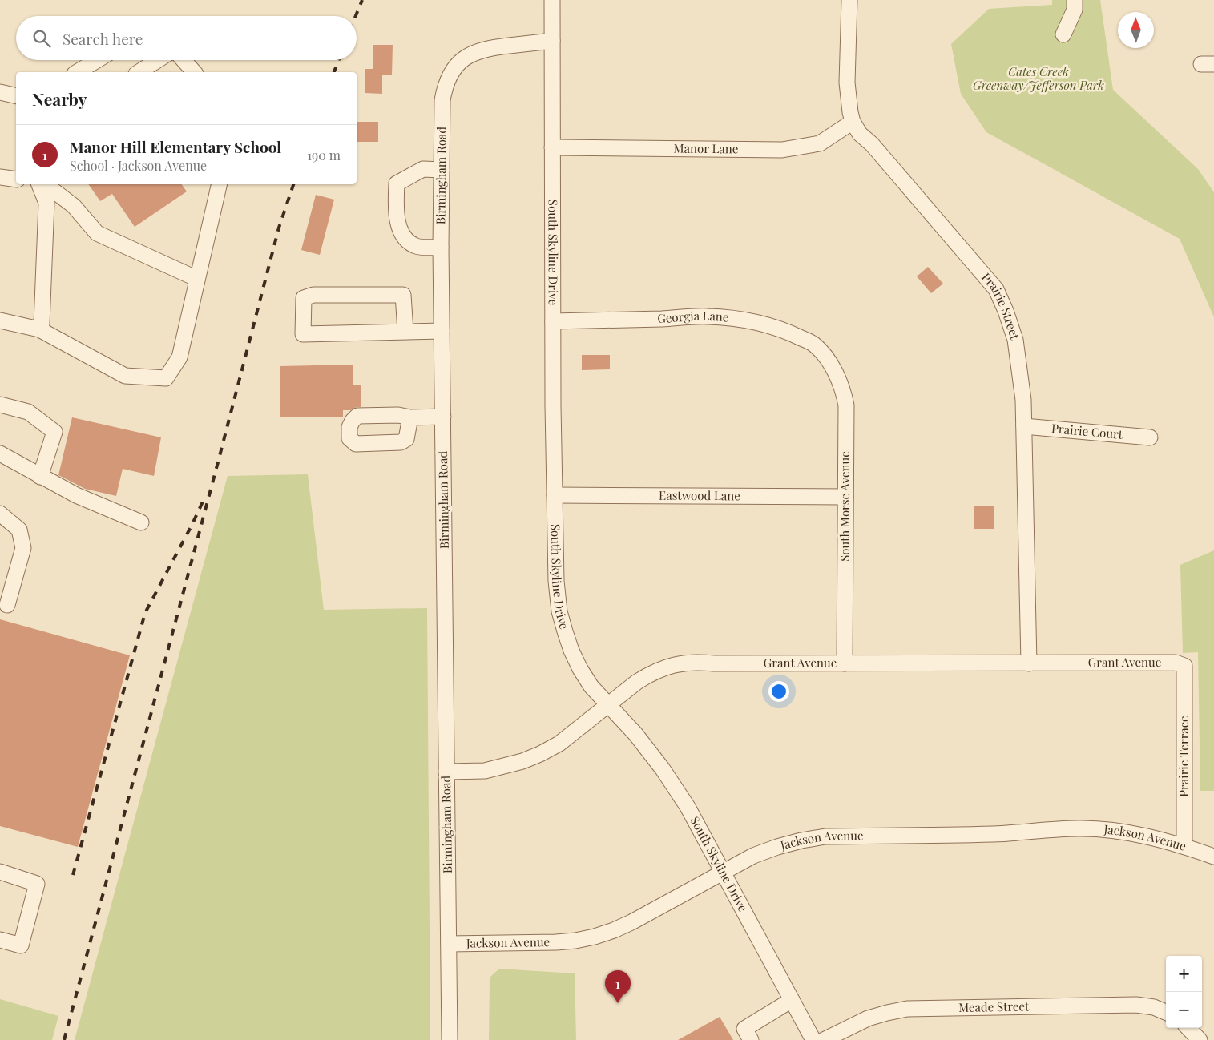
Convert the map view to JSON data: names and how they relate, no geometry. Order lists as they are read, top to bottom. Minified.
{"streets":{"street":["Manor Lane","Birmingham Road","South Skyline Drive","Prairie Street","Georgia Lane","Prairie Court","Eastwood Lane","South Morse Avenue","Grant Avenue","Prairie Terrace","Jackson Avenue","Meade Street"]},"crossings":[["Manor Lane","South Skyline Drive"],["Manor Lane","Prairie Street"],["Birmingham Road","South Skyline Drive"],["Birmingham Road","Grant Avenue"],["Birmingham Road","Jackson Avenue"],["South Skyline Drive","Georgia Lane"],["South Skyline Drive","Eastwood Lane"],["South Skyline Drive","Grant Avenue"],["South Skyline Drive","Jackson Avenue"],["Prairie Street","Prairie Court"],["Prairie Street","Grant Avenue"],["Georgia Lane","South Morse Avenue"],["Eastwood Lane","South Morse Avenue"],["South Morse Avenue","Grant Avenue"],["Grant Avenue","Prairie Terrace"],["Prairie Terrace","Jackson Avenue"]],"parks":["Cates Creek Greenway/Jefferson Park"],"north":"top","page":{"search":"Search here","heading":"Nearby","list":[{"mark":"1","name":"Manor Hill Elementary School","note":"School · Jackson Avenue","value":"190 m"}],"map_buttons":["+","−"],"pins":"1"}}
